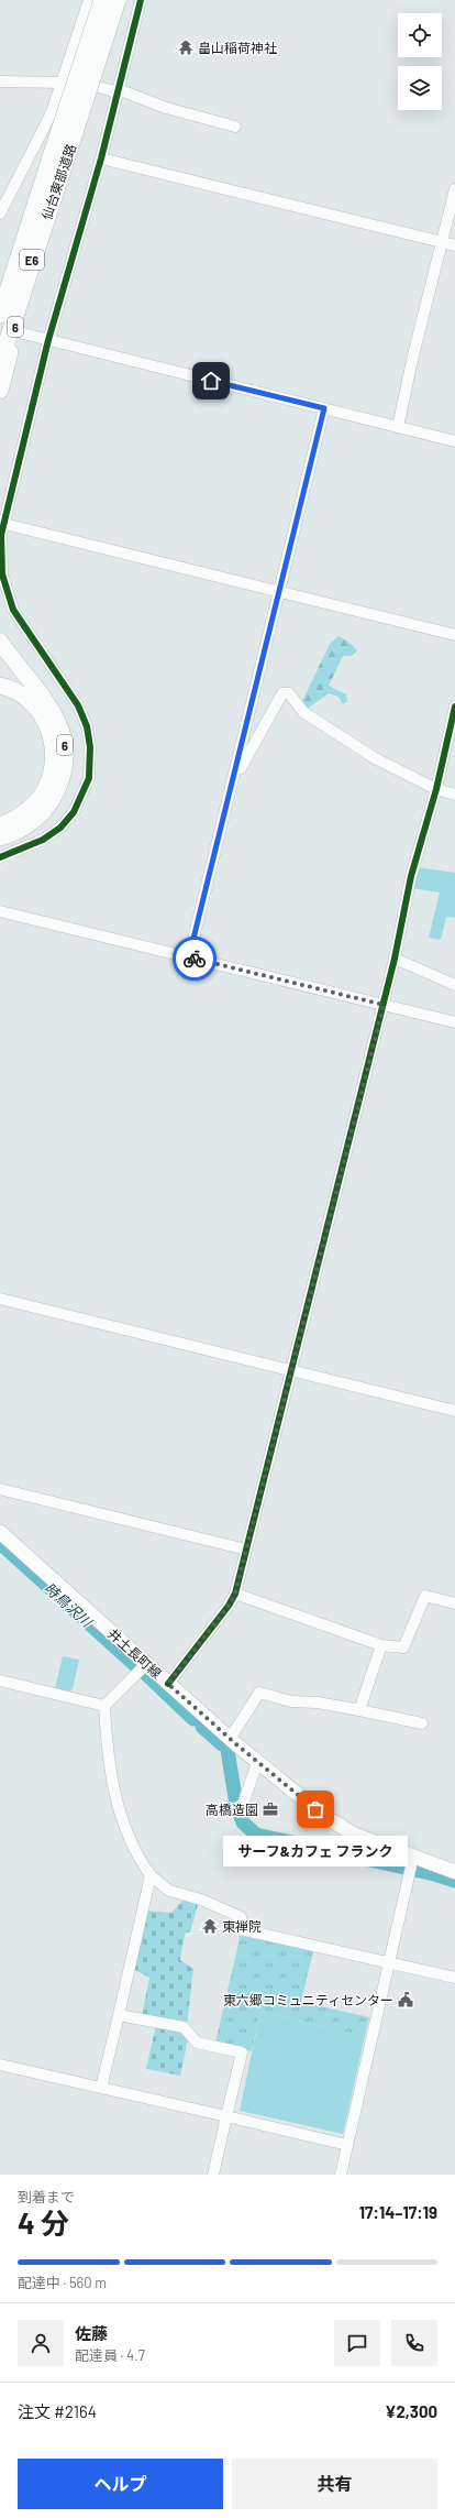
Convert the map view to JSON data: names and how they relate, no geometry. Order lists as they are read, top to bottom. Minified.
{"streets":{"highway":["仙台東部道路","E6","6"],"main road":["井土長町線"]},"crossings":[["仙台東部道路","6"]],"water":["時鳥沢川"],"places":{"temple":["畠山稲荷神社","東禅院"],"office":["高橋造園"],"other":["サーフ&カフェ フランク"],"public building":["東六郷コミュニティセンター"]},"page":{"bubble":"サーフ&カフェ フランク","heading":["4 分","到着まで","17:14–17:19"],"panel":["佐藤","配達員 · 4.7","注文 #2164","¥2,300"],"bar":"配達中 · 560 m","buttons":["ヘルプ","共有"]}}
